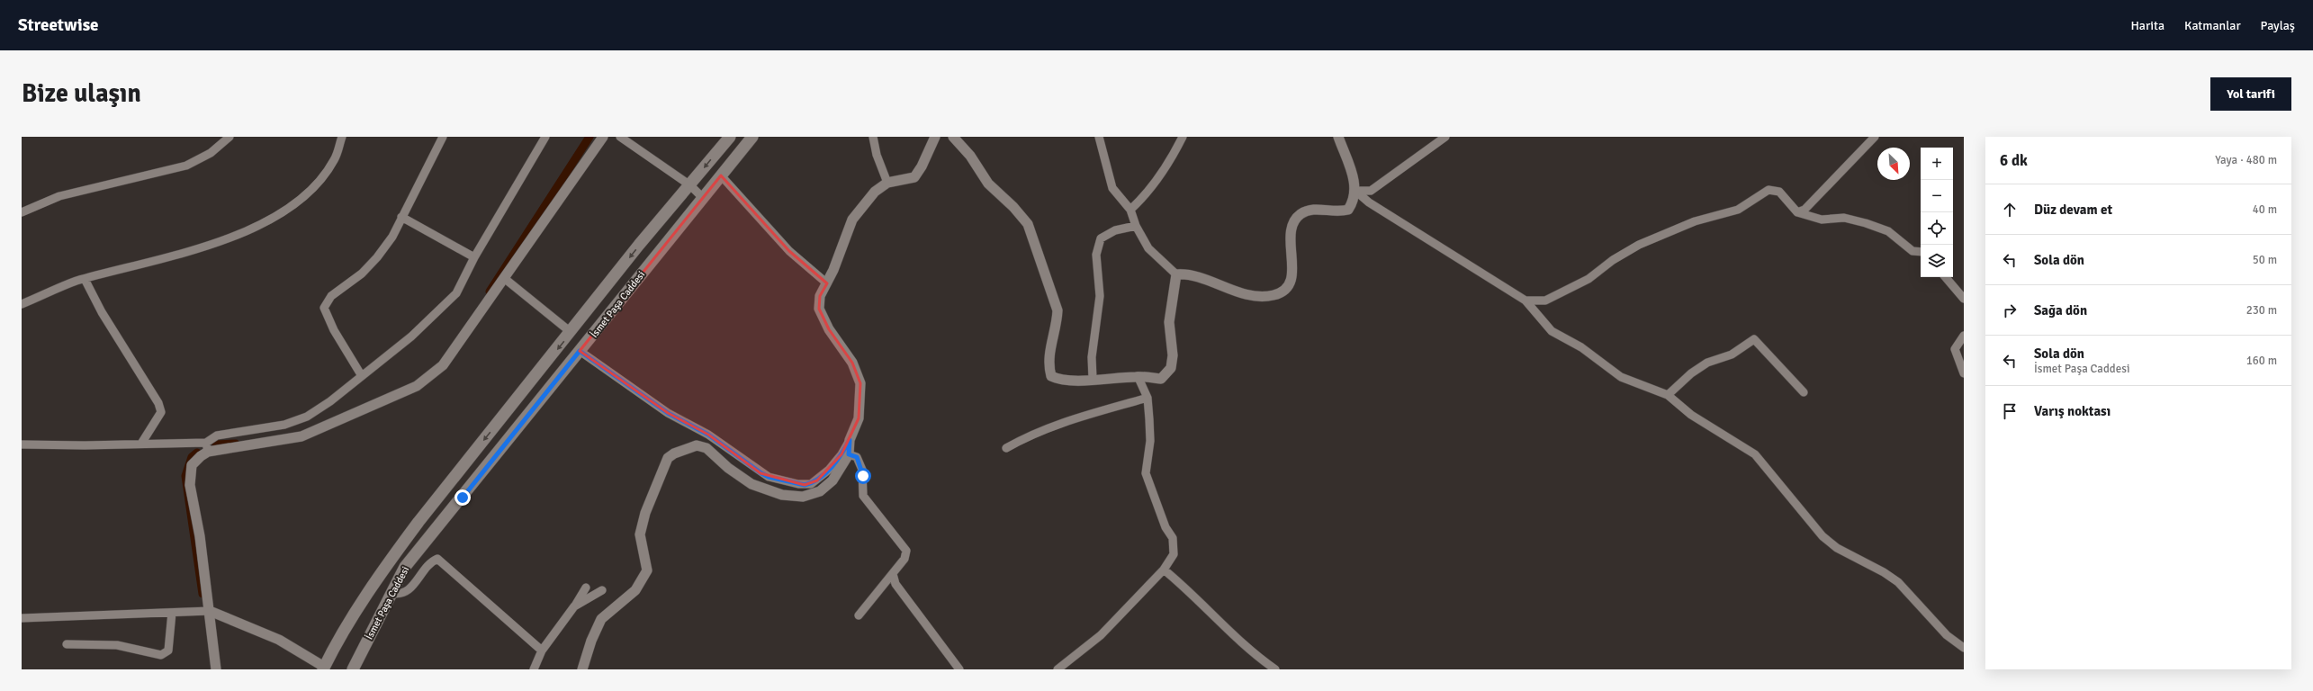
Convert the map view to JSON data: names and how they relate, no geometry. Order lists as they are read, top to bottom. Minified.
{"streets":{"main road":["İsmet Paşa Caddesi"]},"north":"bottom right","page":{"header":"Streetwise","nav":["Harita","Katmanlar","Paylaş"],"buttons":"Yol tarifi","title":"Bize ulaşın","heading":["6 dk","Yaya · 480 m"],"map_buttons":["+","−"],"list":[["Düz devam et","40 m"],["Sola dön","50 m"],["Sağa dön","230 m"],["Sola dön","İsmet Paşa Caddesi","160 m"],"Varış noktası"]}}
